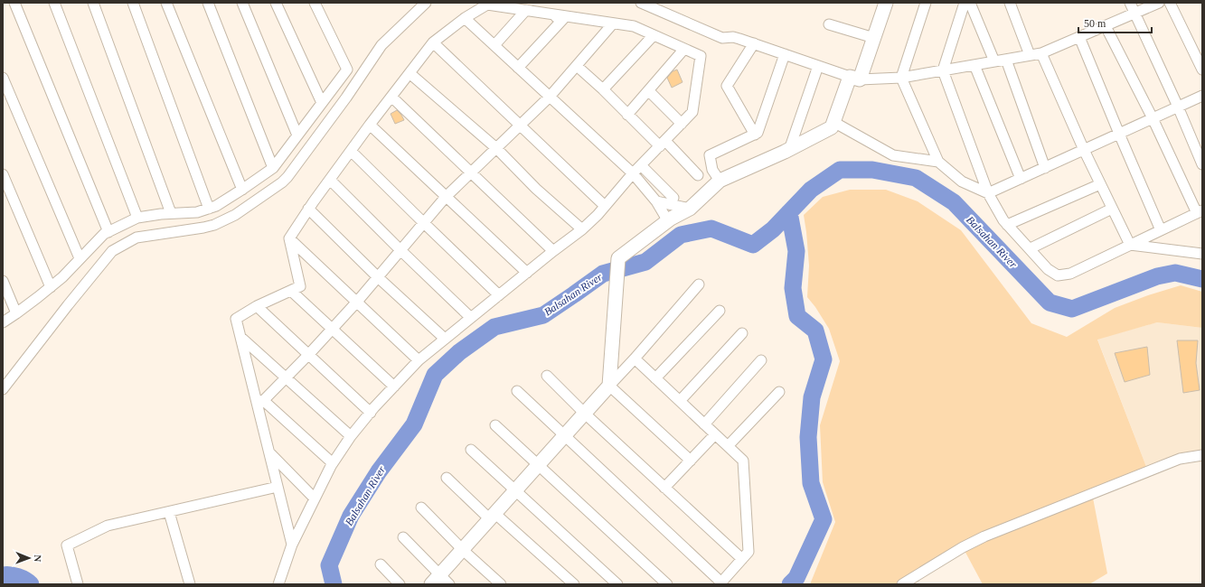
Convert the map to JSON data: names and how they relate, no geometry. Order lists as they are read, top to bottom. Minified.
{"water":["Balsahan River"],"scale_bar":"50 m","north":"right"}
